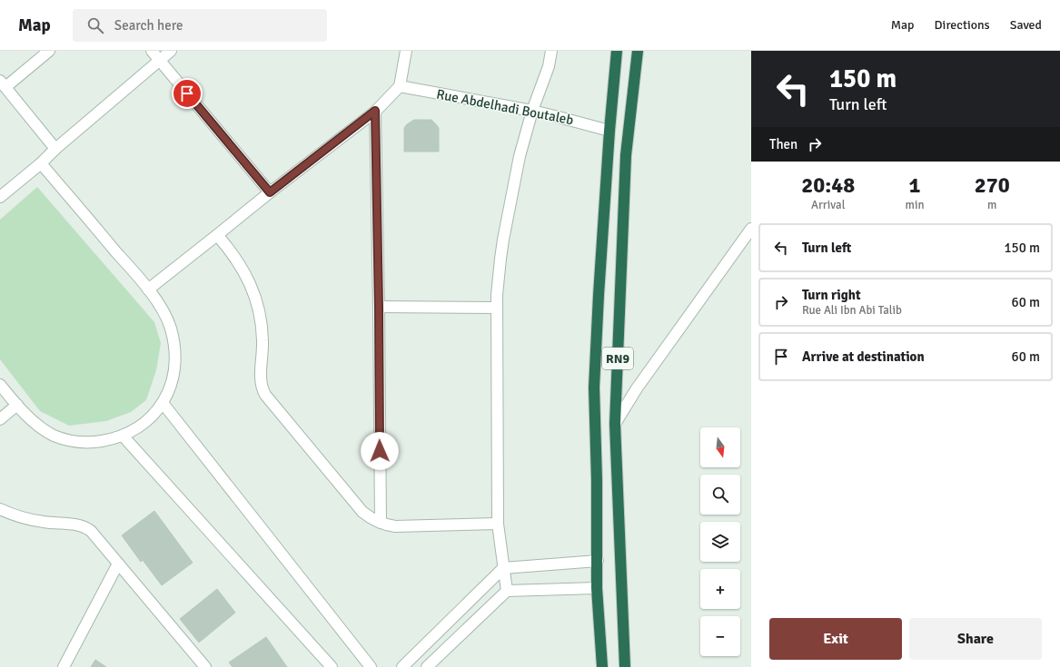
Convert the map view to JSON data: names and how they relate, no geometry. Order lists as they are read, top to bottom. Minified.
{"streets":{"highway":["RN9"],"street":["Rue Abdelhadi Boutaleb"]},"crossings":[["Rue Abdelhadi Boutaleb","RN9"]],"north":"bottom","page":{"header":"Map","search":"Search here","nav":["Map","Directions","Saved"],"turn":["150 m","Turn left"],"then":"Then","eta":["20:48","Arrival","1","min","270","m"],"list":[{"name":"Turn left","value":"150 m"},{"name":"Turn right","note":"Rue Ali Ibn Abi Talib","value":"60 m"},{"name":"Arrive at destination","value":"60 m"}],"map_buttons":["+","−"],"buttons":["Exit","Share"]}}
